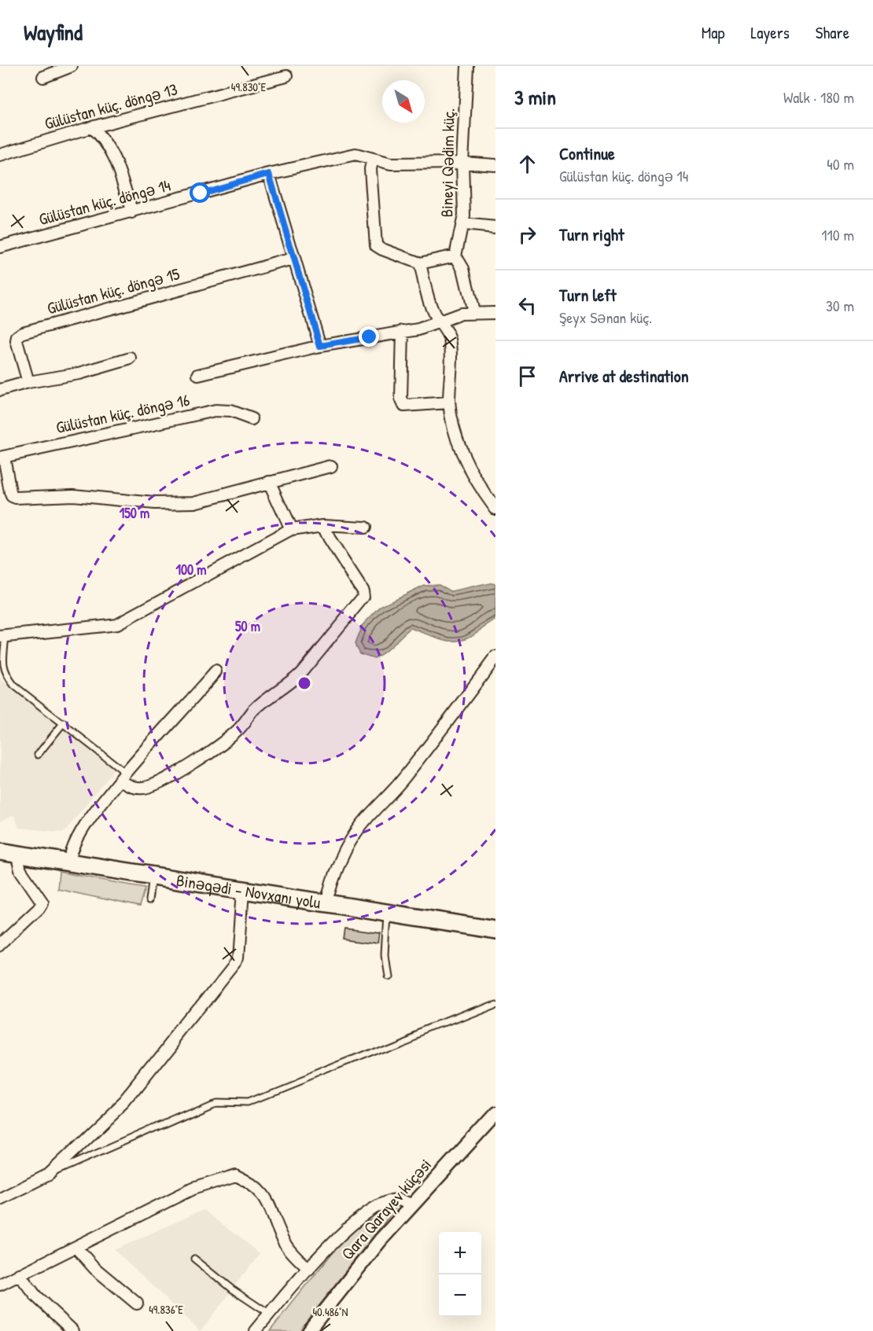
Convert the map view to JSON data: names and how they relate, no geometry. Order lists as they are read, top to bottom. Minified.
{"streets":{"main road":["Binəqədi - Novxanı yolu"],"street":["Gülüstan küç. döngə 13","Bineyi Qədim küç.","Gülüstan küç. döngə 14","Gülüstan küç. döngə 15","Gülüstan küç. döngə 16","Qara Qarayev küçəsi"]},"crossings":[["Bineyi Qədim küç.","Gülüstan küç. döngə 14"]],"north":"bottom right","page":{"header":"Wayfind","nav":["Map","Layers","Share"],"heading":["3 min","Walk · 180 m"],"list":[["Continue","Gülüstan küç. döngə 14","40 m"],["Turn right","110 m"],["Turn left","Şeyx Sənan küç.","30 m"],"Arrive at destination"],"map_buttons":["+","−"]},"coordinates":["49.830°E","49.836°E","40.486°N"],"rings":["150 m","100 m","50 m"]}
